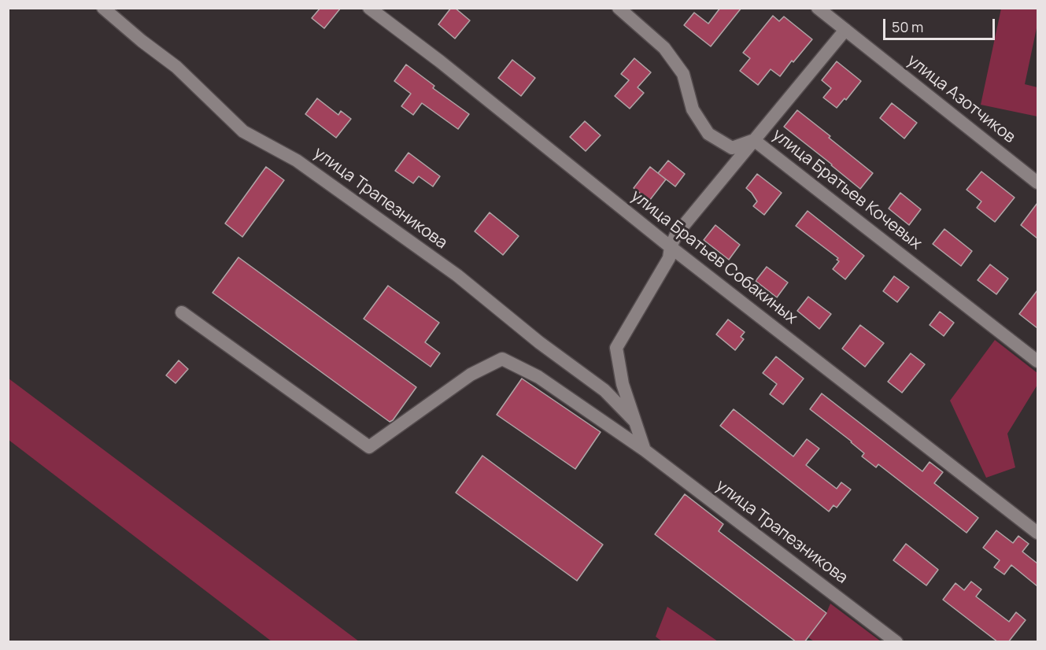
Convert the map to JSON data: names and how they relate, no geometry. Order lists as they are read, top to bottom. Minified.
{"streets":{"street":["улица Азотчиков","улица Братьев Кочевых","улица Трапезникова","улица Братьев Собакиных"]},"scale_bar":"50 m"}
